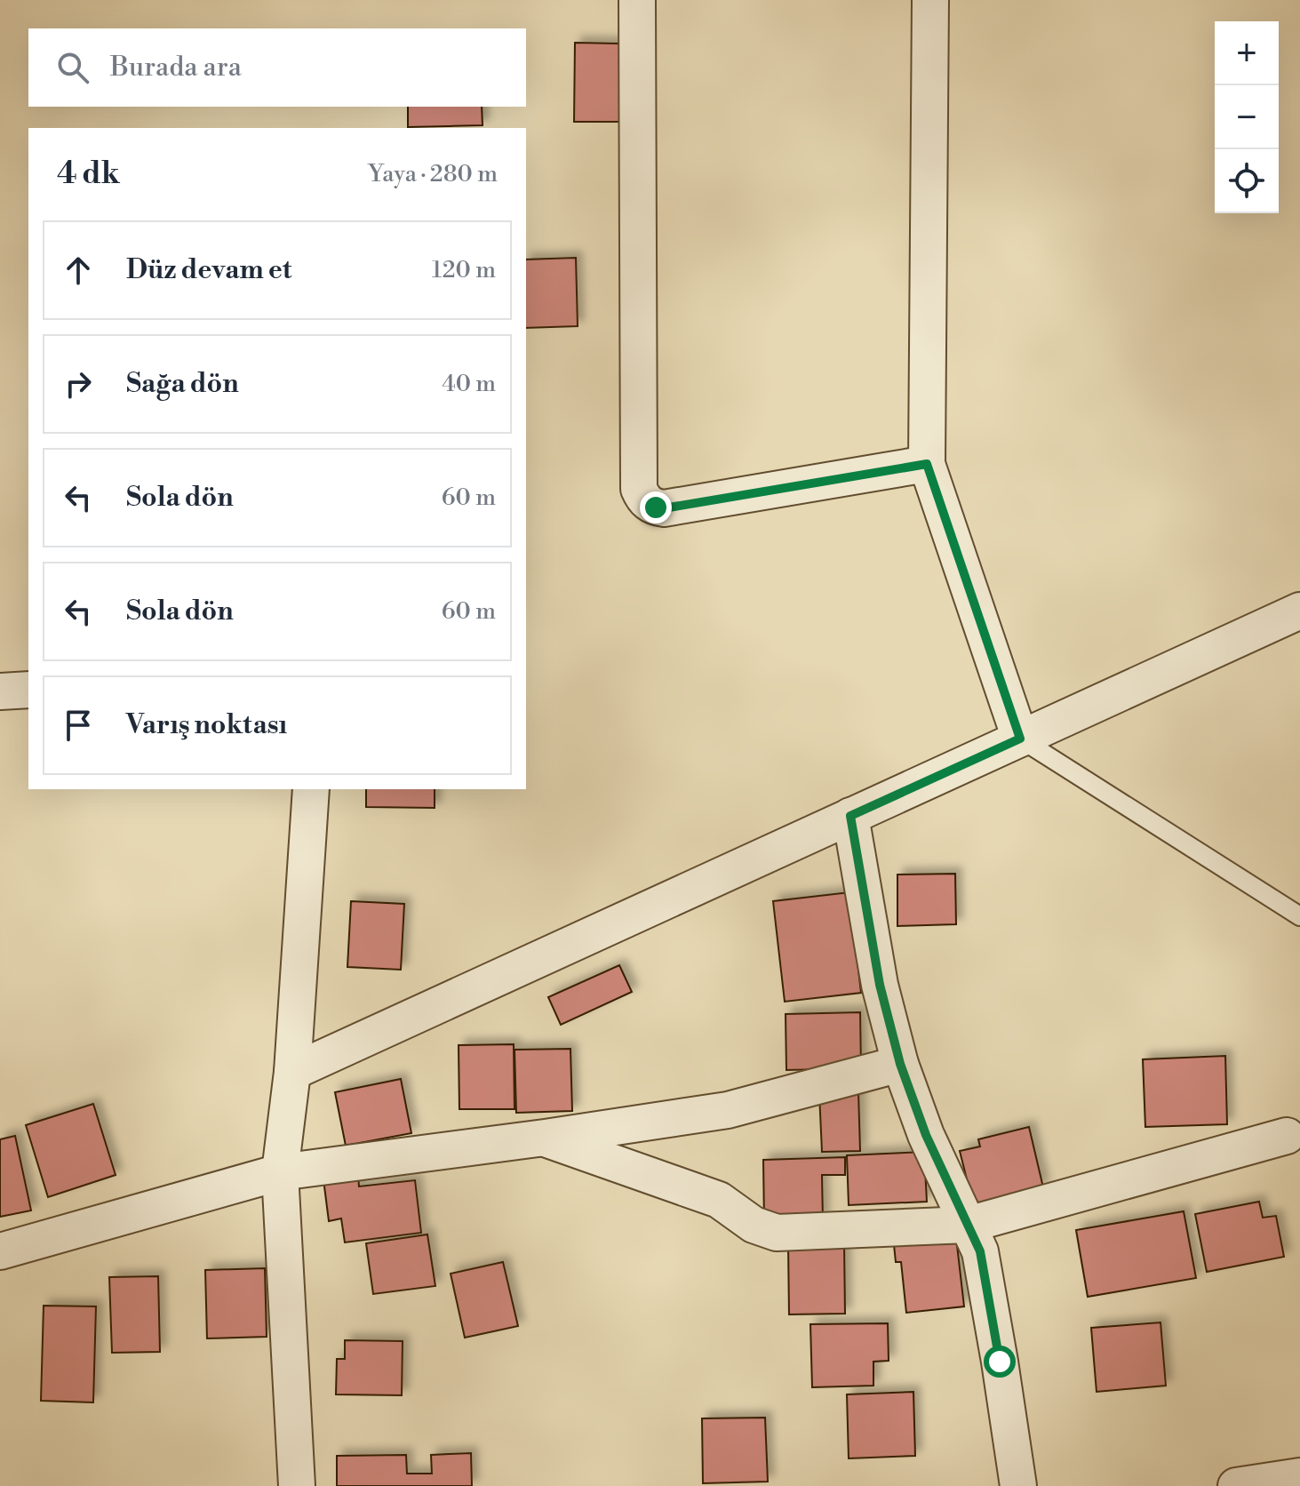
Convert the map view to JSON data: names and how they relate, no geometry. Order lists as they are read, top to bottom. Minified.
{"page":{"map_buttons":["+","−"],"search":"Burada ara","heading":["4 dk","Yaya · 280 m"],"list":[["Düz devam et","120 m"],["Sağa dön","40 m"],["Sola dön","60 m"],["Sola dön","60 m"],"Varış noktası"]}}
